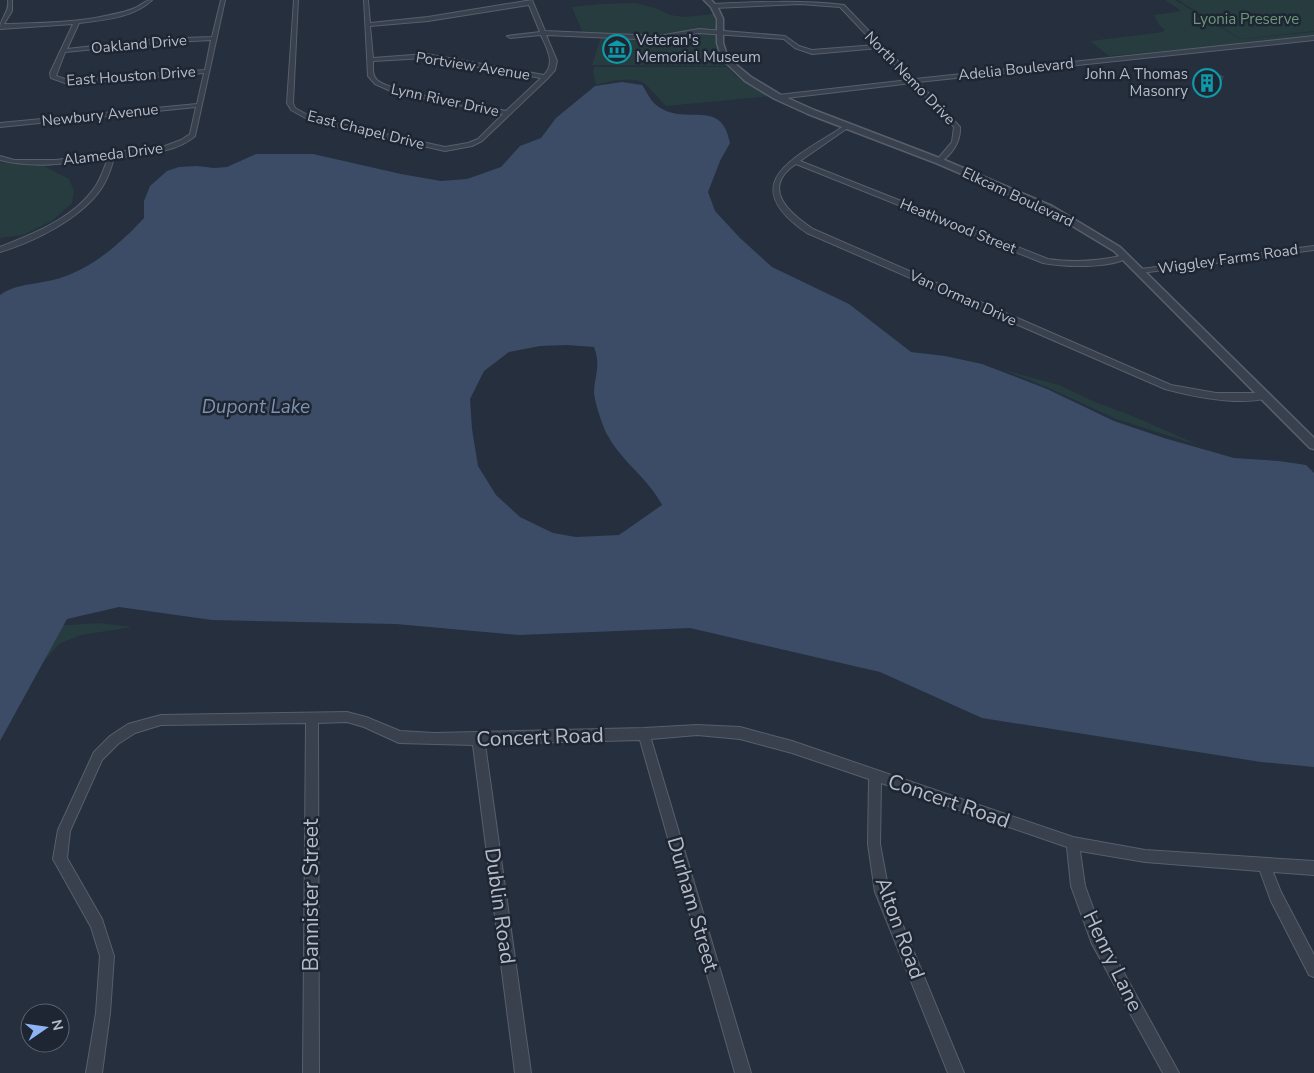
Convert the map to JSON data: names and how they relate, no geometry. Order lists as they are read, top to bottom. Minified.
{"streets":{"street":["Oakland Drive","Portview Avenue","Adelia Boulevard","East Houston Drive","North Nemo Drive","Lynn River Drive","Newbury Avenue","East Chapel Drive","Alameda Drive","Elkcam Boulevard","Heathwood Street","Wiggley Farms Road","Van Orman Drive","Concert Road","Bannister Street","Durham Street","Dublin Road","Alton Road","Henry Lane"]},"crossings":[["Oakland Drive","East Houston Drive"],["Oakland Drive","Alameda Drive"],["Portview Avenue","Lynn River Drive"],["Adelia Boulevard","North Nemo Drive"],["Adelia Boulevard","Elkcam Boulevard"],["East Houston Drive","Alameda Drive"],["North Nemo Drive","Elkcam Boulevard"],["Lynn River Drive","East Chapel Drive"],["Newbury Avenue","Alameda Drive"],["Elkcam Boulevard","Heathwood Street"],["Elkcam Boulevard","Wiggley Farms Road"],["Elkcam Boulevard","Van Orman Drive"],["Heathwood Street","Van Orman Drive"],["Concert Road","Bannister Street"],["Concert Road","Durham Street"],["Concert Road","Dublin Road"],["Concert Road","Alton Road"],["Concert Road","Henry Lane"]],"water":["Dupont Lake"],"parks":["Lyonia Preserve"],"places":{"museum":["Veteran's Memorial Museum"],"building":["John A Thomas Masonry"]},"north":"right"}
